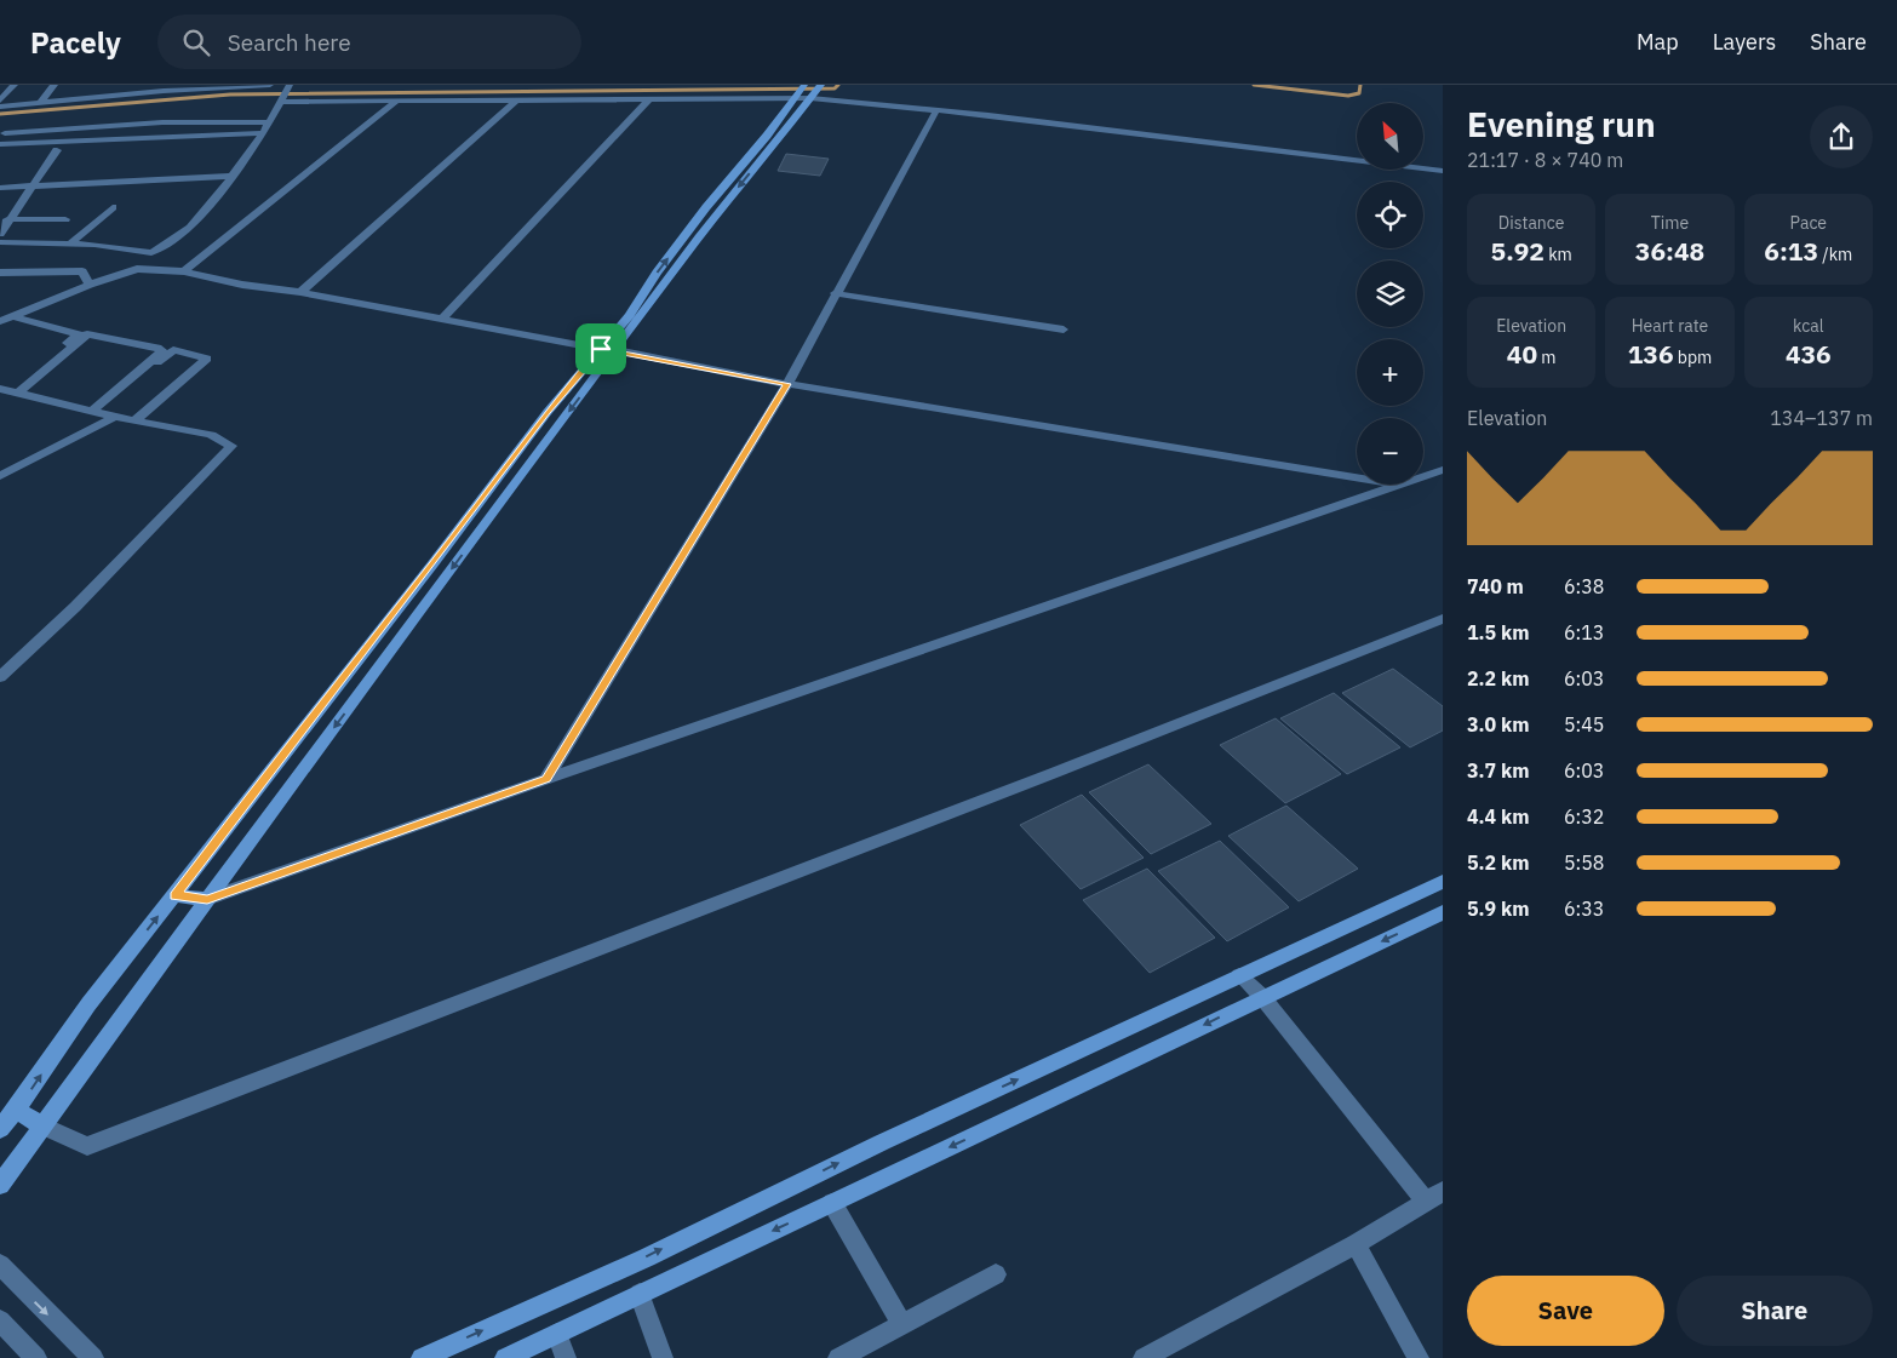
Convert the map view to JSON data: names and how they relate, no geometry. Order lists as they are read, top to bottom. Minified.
{"north":"top left","page":{"header":"Pacely","search":"Search here","nav":["Map","Layers","Share"],"heading":["Evening run","21:17 · 8 × 740 m"],"map_buttons":["+","−"],"stats":[["Distance","5.92 km"],["Time","36:48"],["Pace","6:13 /km"],["Elevation","40 m"],["Heart rate","136 bpm"],["kcal","436"]],"chart":["Elevation","134–137 m"],"list":[{"name":"740 m","note":"6:38"},{"name":"1.5 km","note":"6:13"},{"name":"2.2 km","note":"6:03"},{"name":"3.0 km","note":"5:45"},{"name":"3.7 km","note":"6:03"},{"name":"4.4 km","note":"6:32"},{"name":"5.2 km","note":"5:58"},{"name":"5.9 km","note":"6:33"}],"buttons":["Save","Share"]}}
